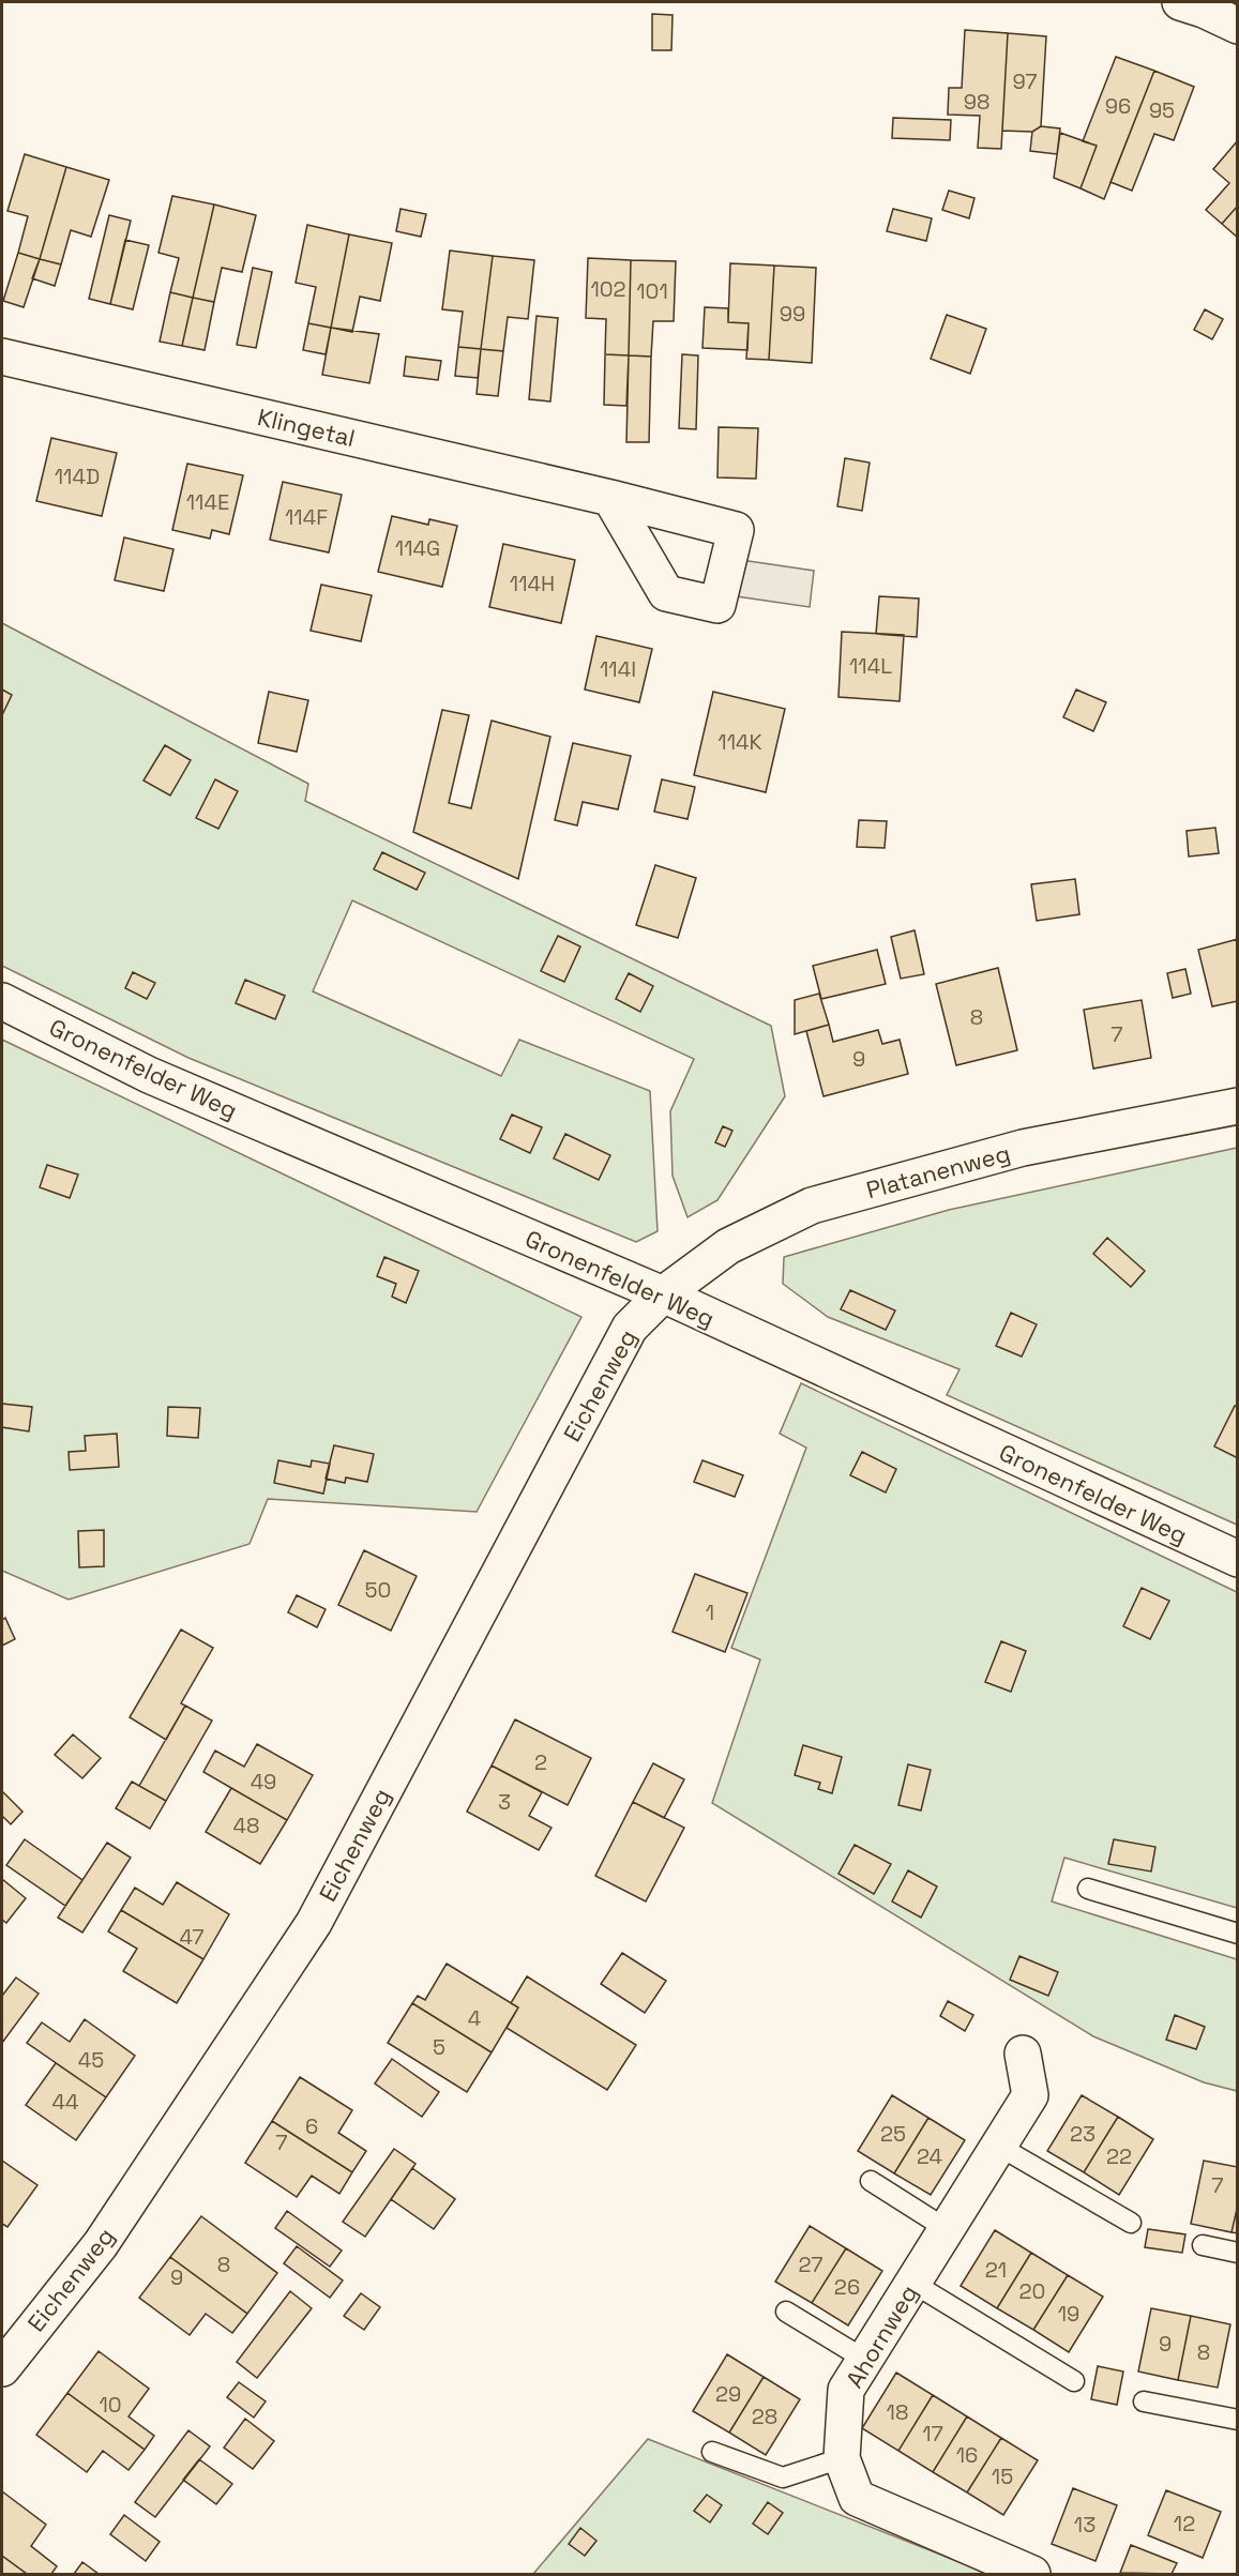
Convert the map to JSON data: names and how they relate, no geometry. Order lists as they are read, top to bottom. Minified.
{"streets":{"street":["Klingetal","Gronenfelder Weg","Platanenweg","Eichenweg","Ahornweg"]},"crossings":[["Gronenfelder Weg","Platanenweg"],["Gronenfelder Weg","Eichenweg"],["Platanenweg","Eichenweg"]],"house_numbers":["97","98","96","95","102","101","99","114D","114E","114F","114G","114H","114L","114I","114K","8","7","9","50","1","2","49","3","48","47","4","5","45","44","6","25","23","7","24","22","7","8","27","21","9","26","20","19","9","8","29","10","18","28","17","16","15","12","13"]}
